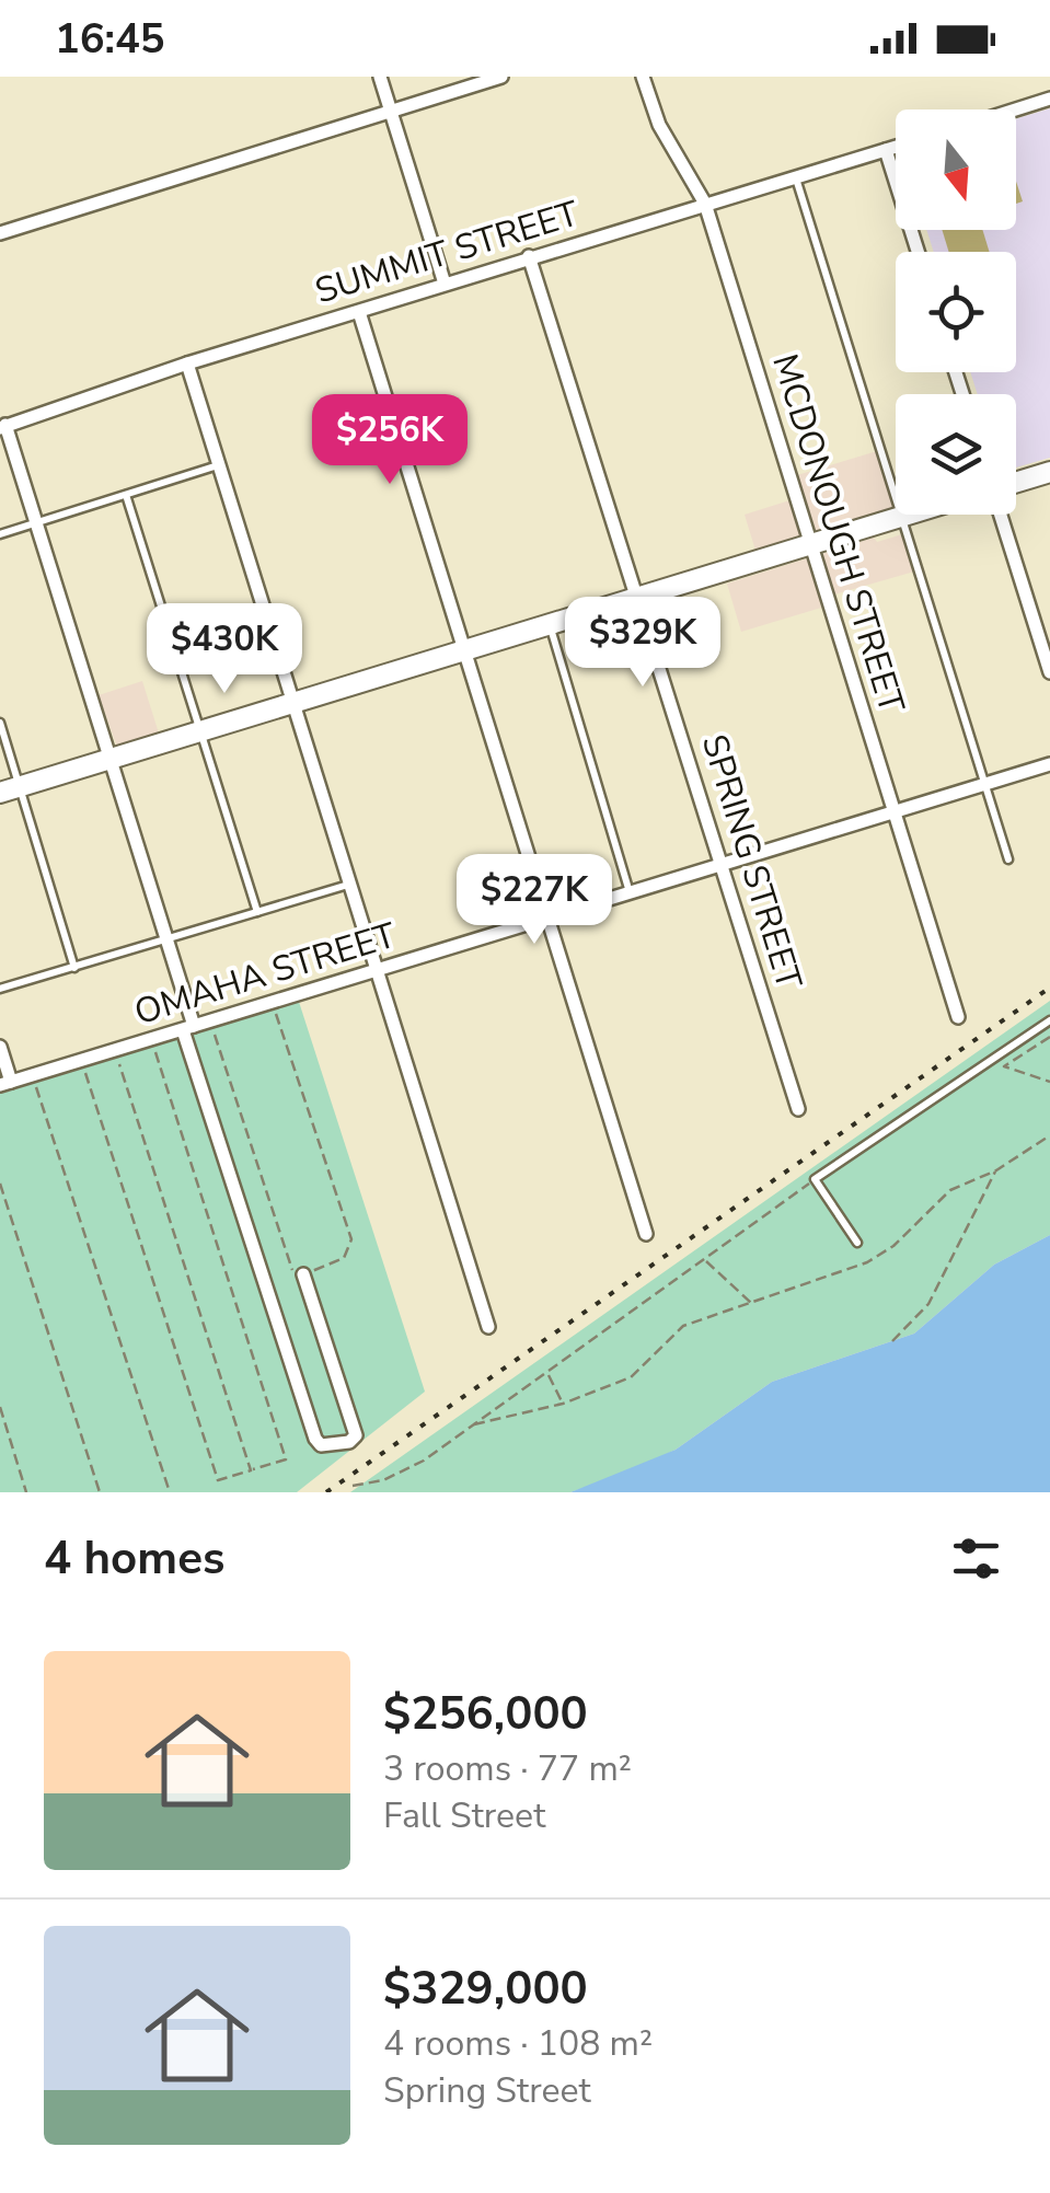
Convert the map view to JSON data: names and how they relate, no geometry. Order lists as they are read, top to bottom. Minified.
{"streets":{"street":["SUMMIT STREET","MCDONOUGH STREET","SPRING STREET","OMAHA STREET"]},"crossings":[["SUMMIT STREET","MCDONOUGH STREET"],["SUMMIT STREET","SPRING STREET"],["MCDONOUGH STREET","OMAHA STREET"],["SPRING STREET","OMAHA STREET"]],"north":"bottom","page":{"status":"16:45","price":["$256K","$329K","$430K","$227K"],"heading":"4 homes","list":[{"name":"$256,000","note":"3 rooms · 77 m² · Fall Street"},{"name":"$329,000","note":"4 rooms · 108 m² · Spring Street"}]}}
